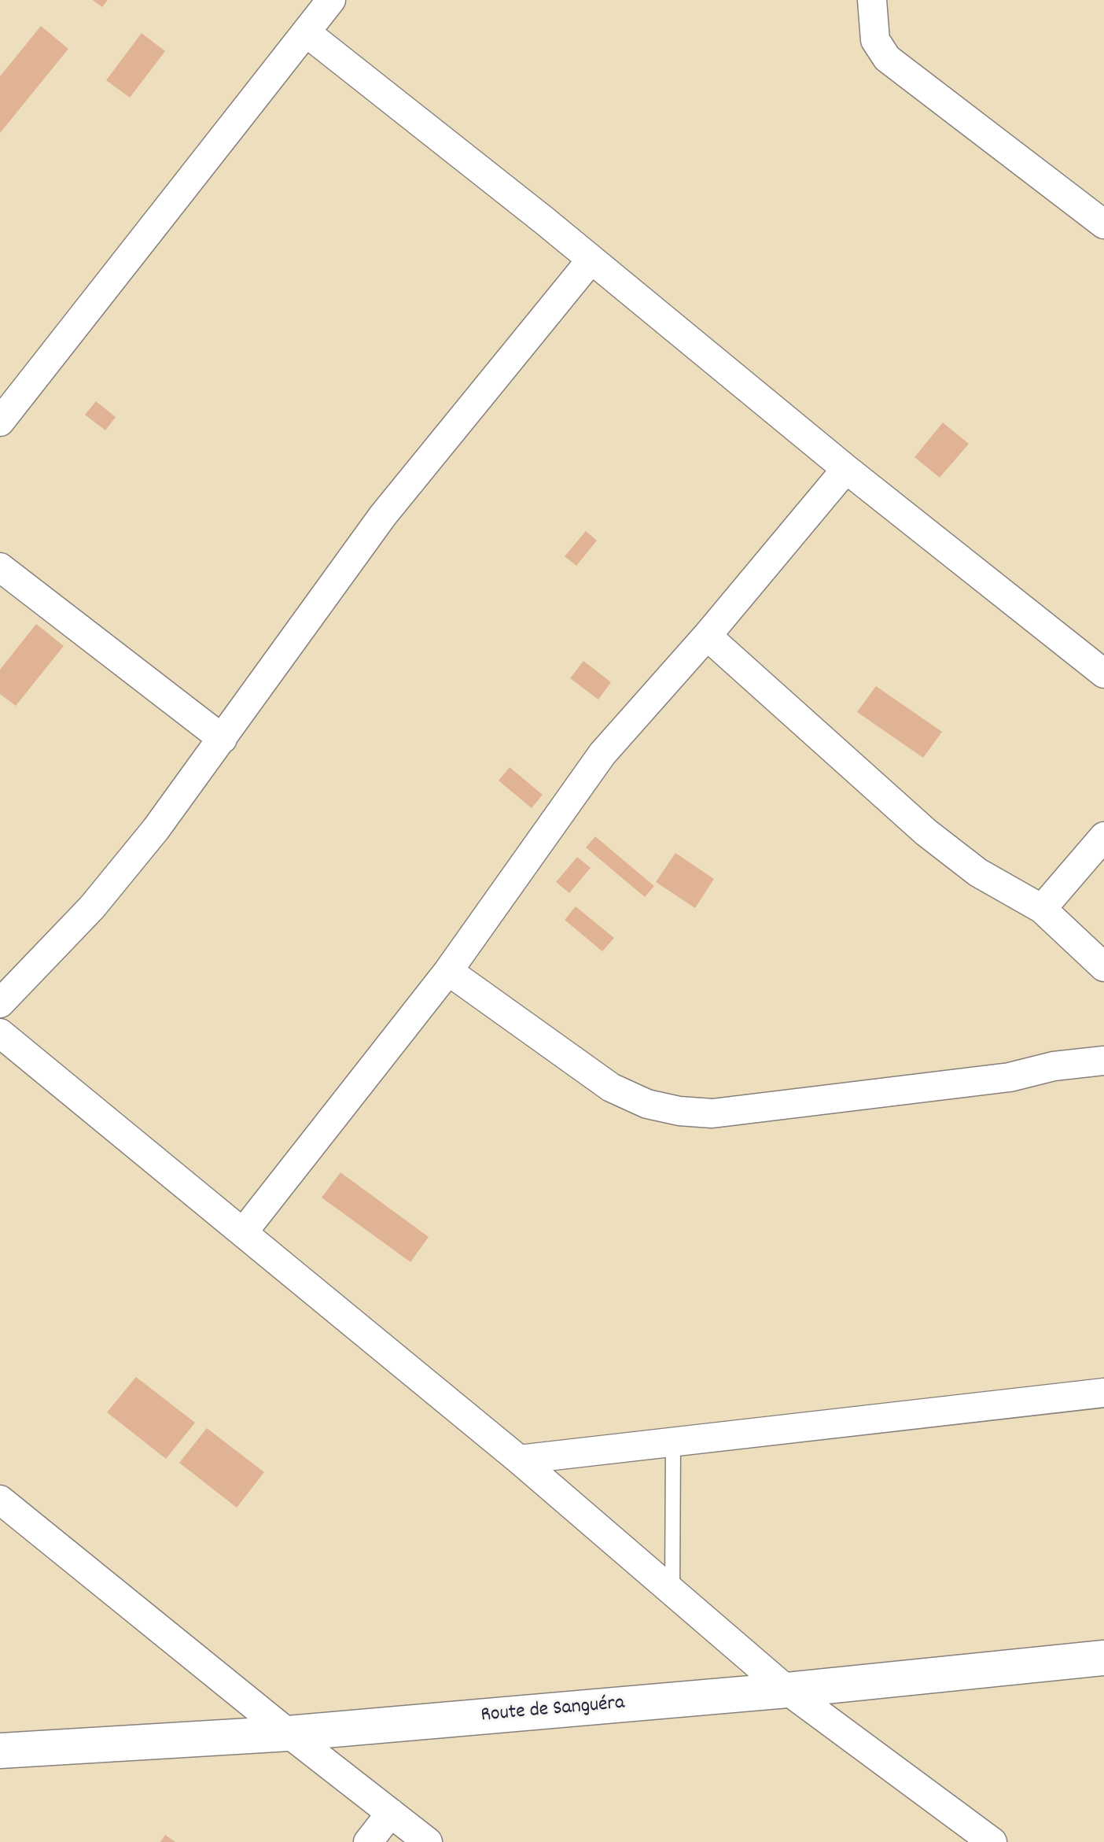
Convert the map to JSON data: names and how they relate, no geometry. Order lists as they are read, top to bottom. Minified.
{"streets":{"street":["Route de Sanguéra"]}}
